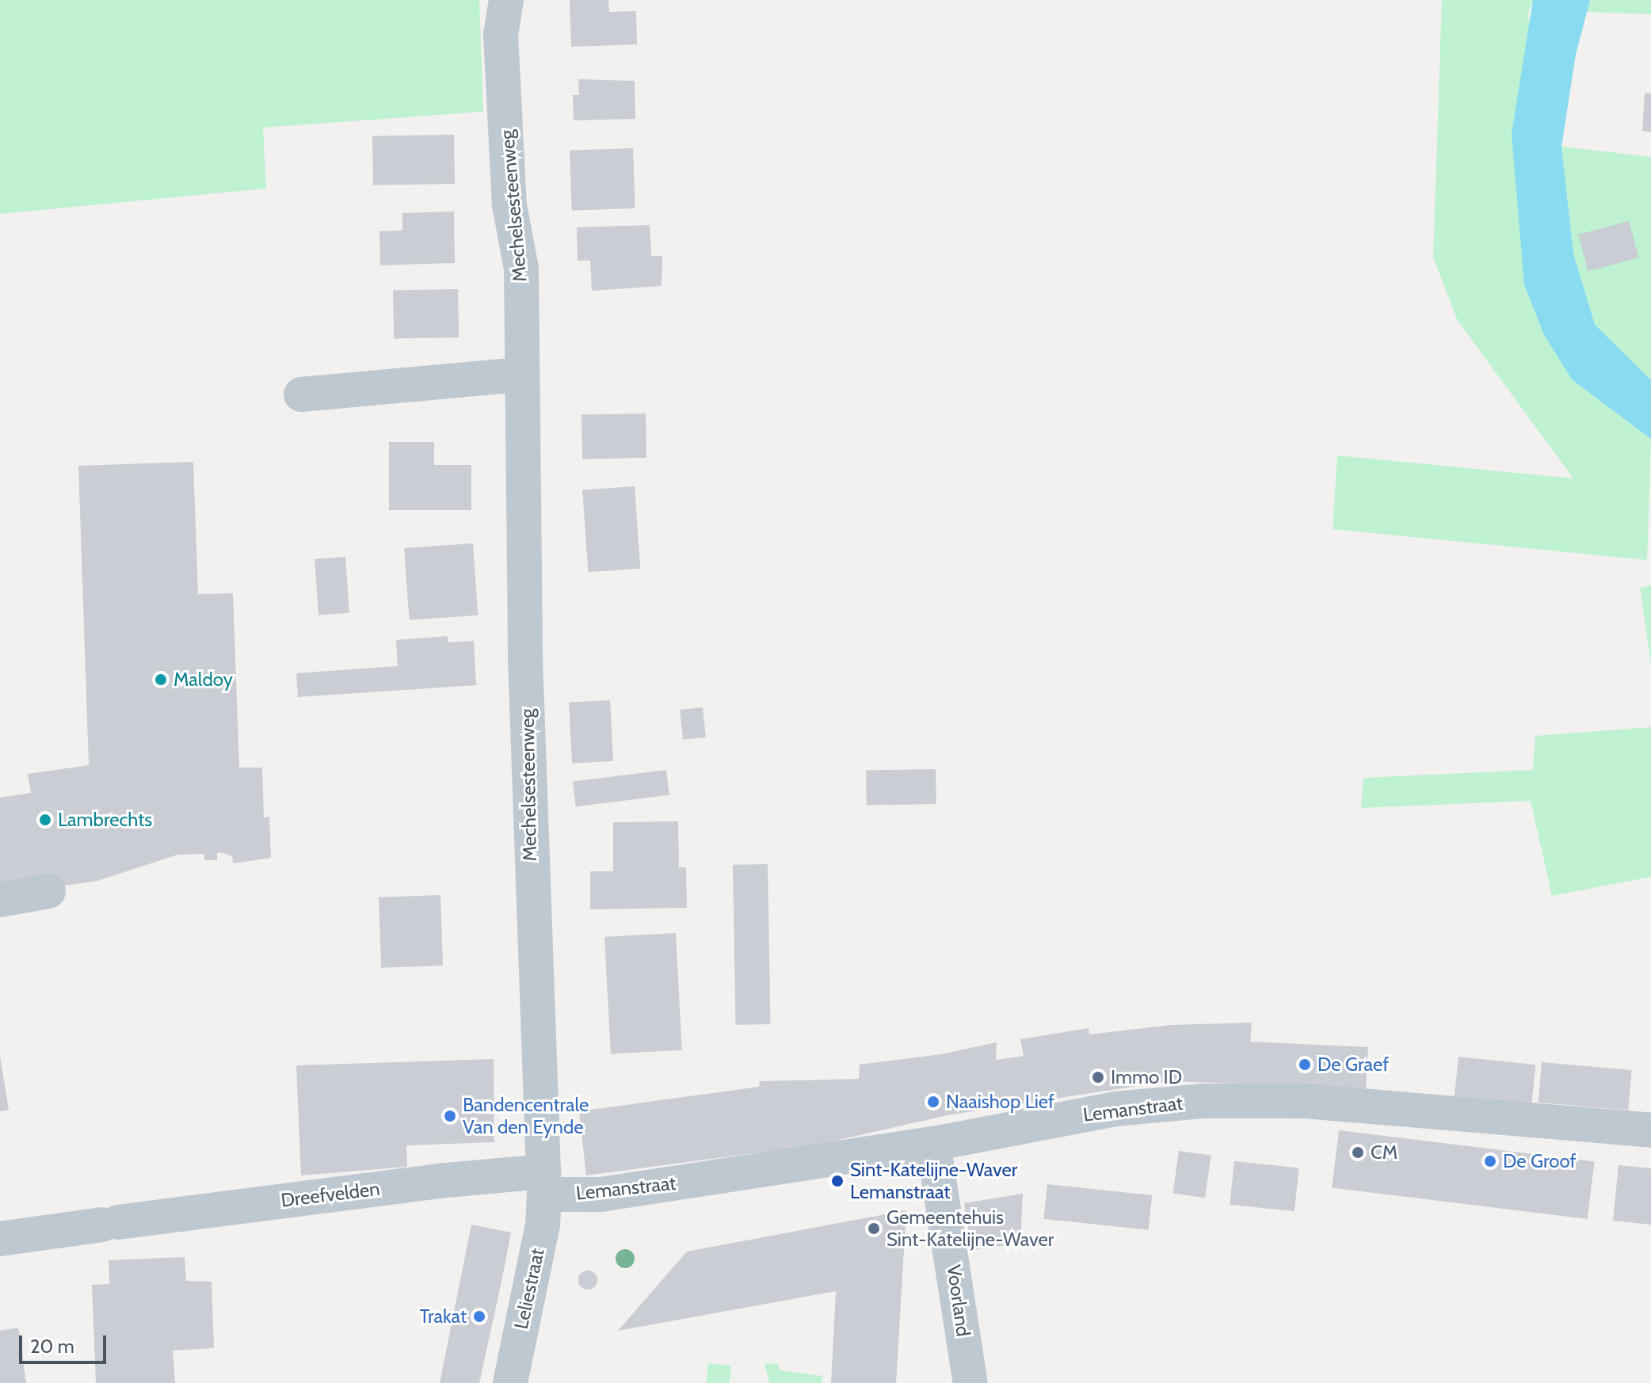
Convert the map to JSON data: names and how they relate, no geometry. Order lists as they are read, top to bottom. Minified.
{"streets":{"street":["Mechelsesteenweg","Lemanstraat","Dreefvelden","Leliestraat","Voorland"]},"crossings":[["Mechelsesteenweg","Lemanstraat"],["Mechelsesteenweg","Dreefvelden"],["Mechelsesteenweg","Leliestraat"],["Lemanstraat","Dreefvelden"],["Lemanstraat","Leliestraat"],["Lemanstraat","Voorland"],["Dreefvelden","Leliestraat"]],"places":["Maldoy","Lambrechts","De Graef","Immo ID","Naaishop Lief","Bandencentrale Van den Eynde","CM","De Groof","Sint-Katelijne-Waver Lemanstraat","Gemeentehuis Sint-Katelijne-Waver","Trakat"],"scale_bar":"20 m"}
